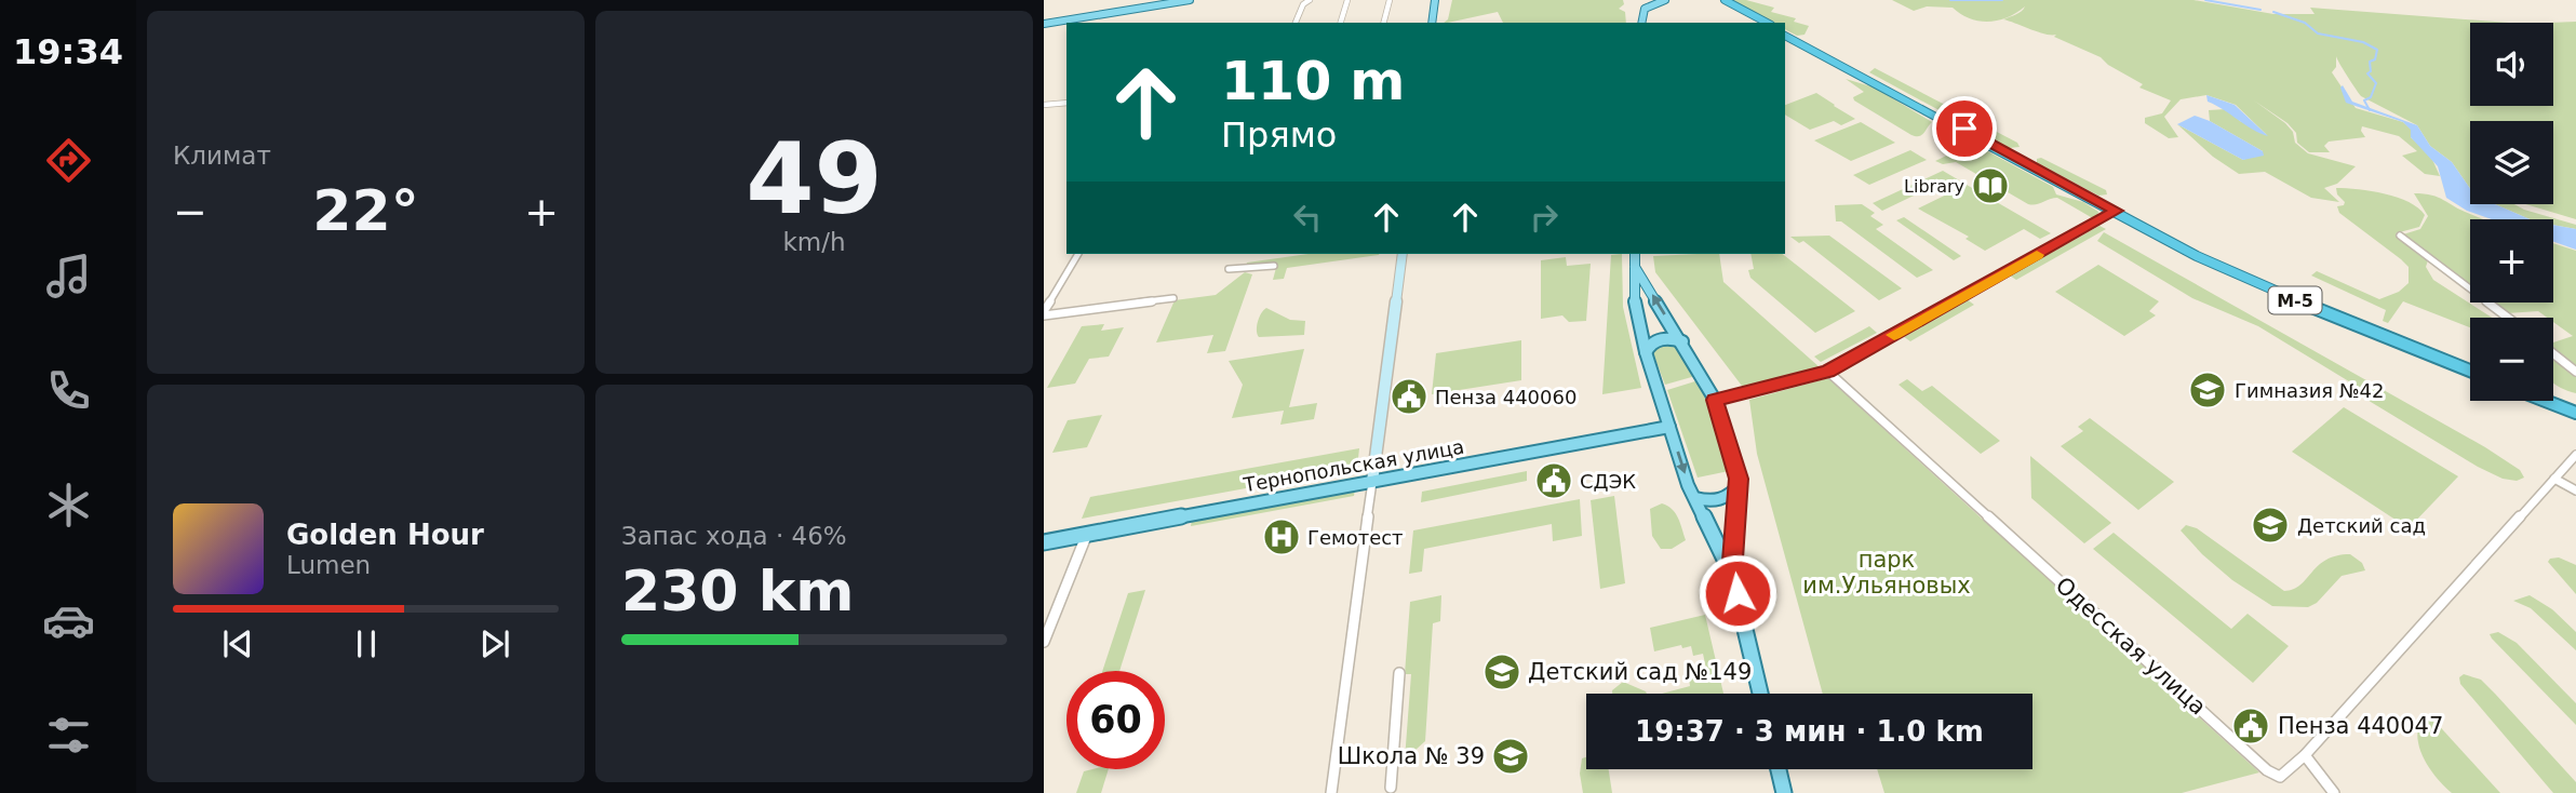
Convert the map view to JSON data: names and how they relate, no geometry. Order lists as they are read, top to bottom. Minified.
{"streets":{"highway":["М-5"],"main road":["Тернопольская улица"],"street":["Одесская улица"]},"parks":["парк им.Ульяновых"],"places":{"library":["Library"],"school or university":["Гимназия №42","Детский сад","Детский сад №149","Школа № 39"],"public building":["Пенза 440060","СДЭК","Пенза 440047"],"hospital":["Гемотест"]},"page":{"tabs":"19:34","tile":["Климат",["49","km/h"],["Запас хода · 46%","230 km"]],"map_buttons":["+","−"],"turn":["110 m","Прямо"],"heat":["−","22°","+"],"song":["Golden Hour","Lumen"],"limit":"60","trip":"19:37 · 3 мин · 1.0 km"}}
